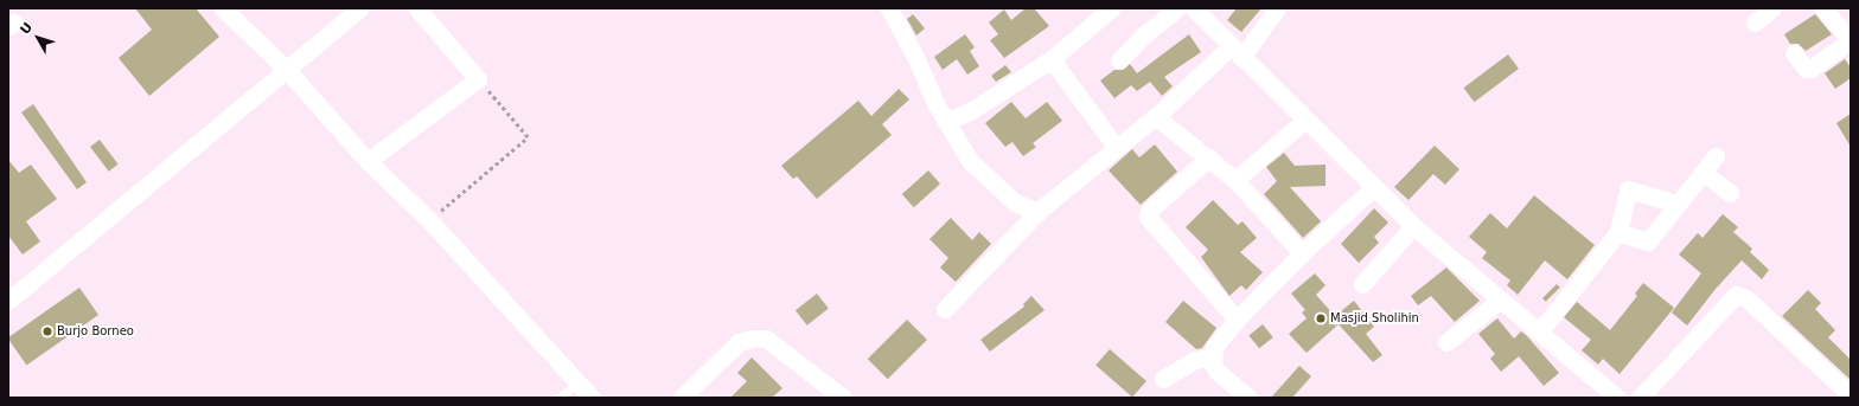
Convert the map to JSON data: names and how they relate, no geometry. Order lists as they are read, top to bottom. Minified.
{"places":["Masjid Sholihin","Burjo Borneo"],"north":"top left"}
